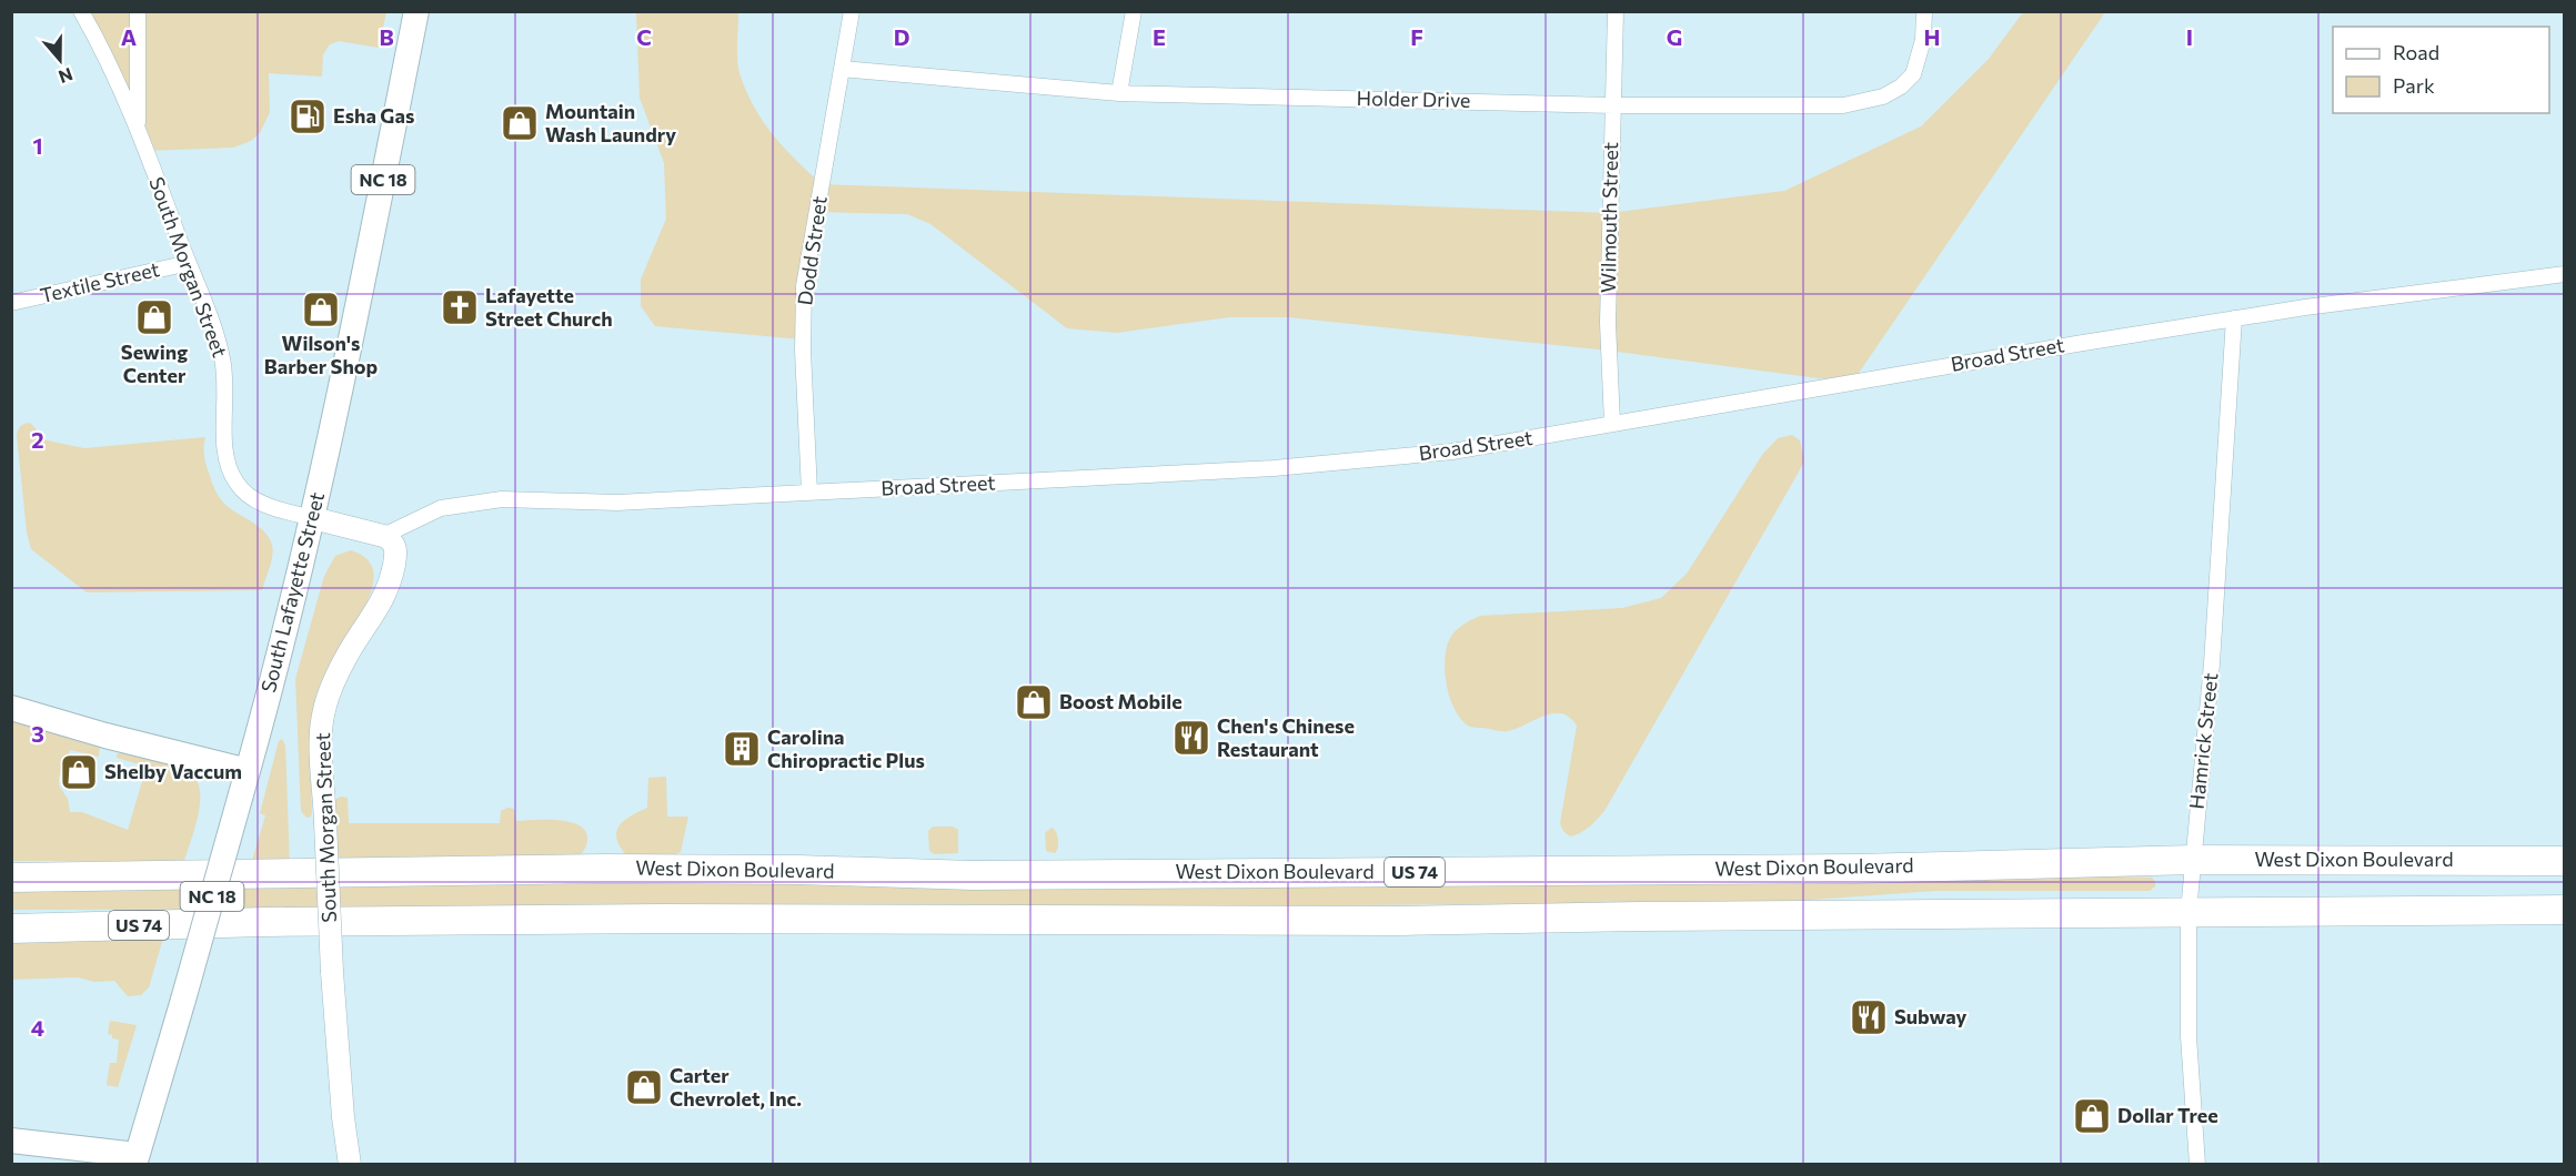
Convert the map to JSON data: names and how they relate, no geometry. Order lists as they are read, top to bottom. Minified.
{"streets":{"highway":["West Dixon Boulevard","US 74"],"main road":["NC 18","South Lafayette Street"],"street":["Holder Drive","Wilmouth Street","Dodd Street","South Morgan Street","Textile Street","Broad Street","Hamrick Street"]},"crossings":[["Holder Drive","Wilmouth Street"],["Holder Drive","Dodd Street"],["Wilmouth Street","Broad Street"],["Dodd Street","Broad Street"],["South Morgan Street","Textile Street"],["South Morgan Street","Broad Street"],["South Morgan Street","South Lafayette Street"],["Broad Street","Hamrick Street"],["Hamrick Street","West Dixon Boulevard"],["Hamrick Street","US 74"]],"places":{"fuel station":["Esha Gas"],"shop":["Mountain Wash Laundry","Wilson's Barber Shop","Sewing Center","Boost Mobile","Shelby Vaccum","Carter Chevrolet, Inc.","Dollar Tree"],"church":["Lafayette Street Church"],"restaurant":["Chen's Chinese Restaurant","Subway"],"building":["Carolina Chiropractic Plus"]},"legend":["Road","Park"],"north":"bottom","grid":{"columns":["A","B","C","D","E","F","G","H","I"],"rows":["1","2","3","4"]}}
